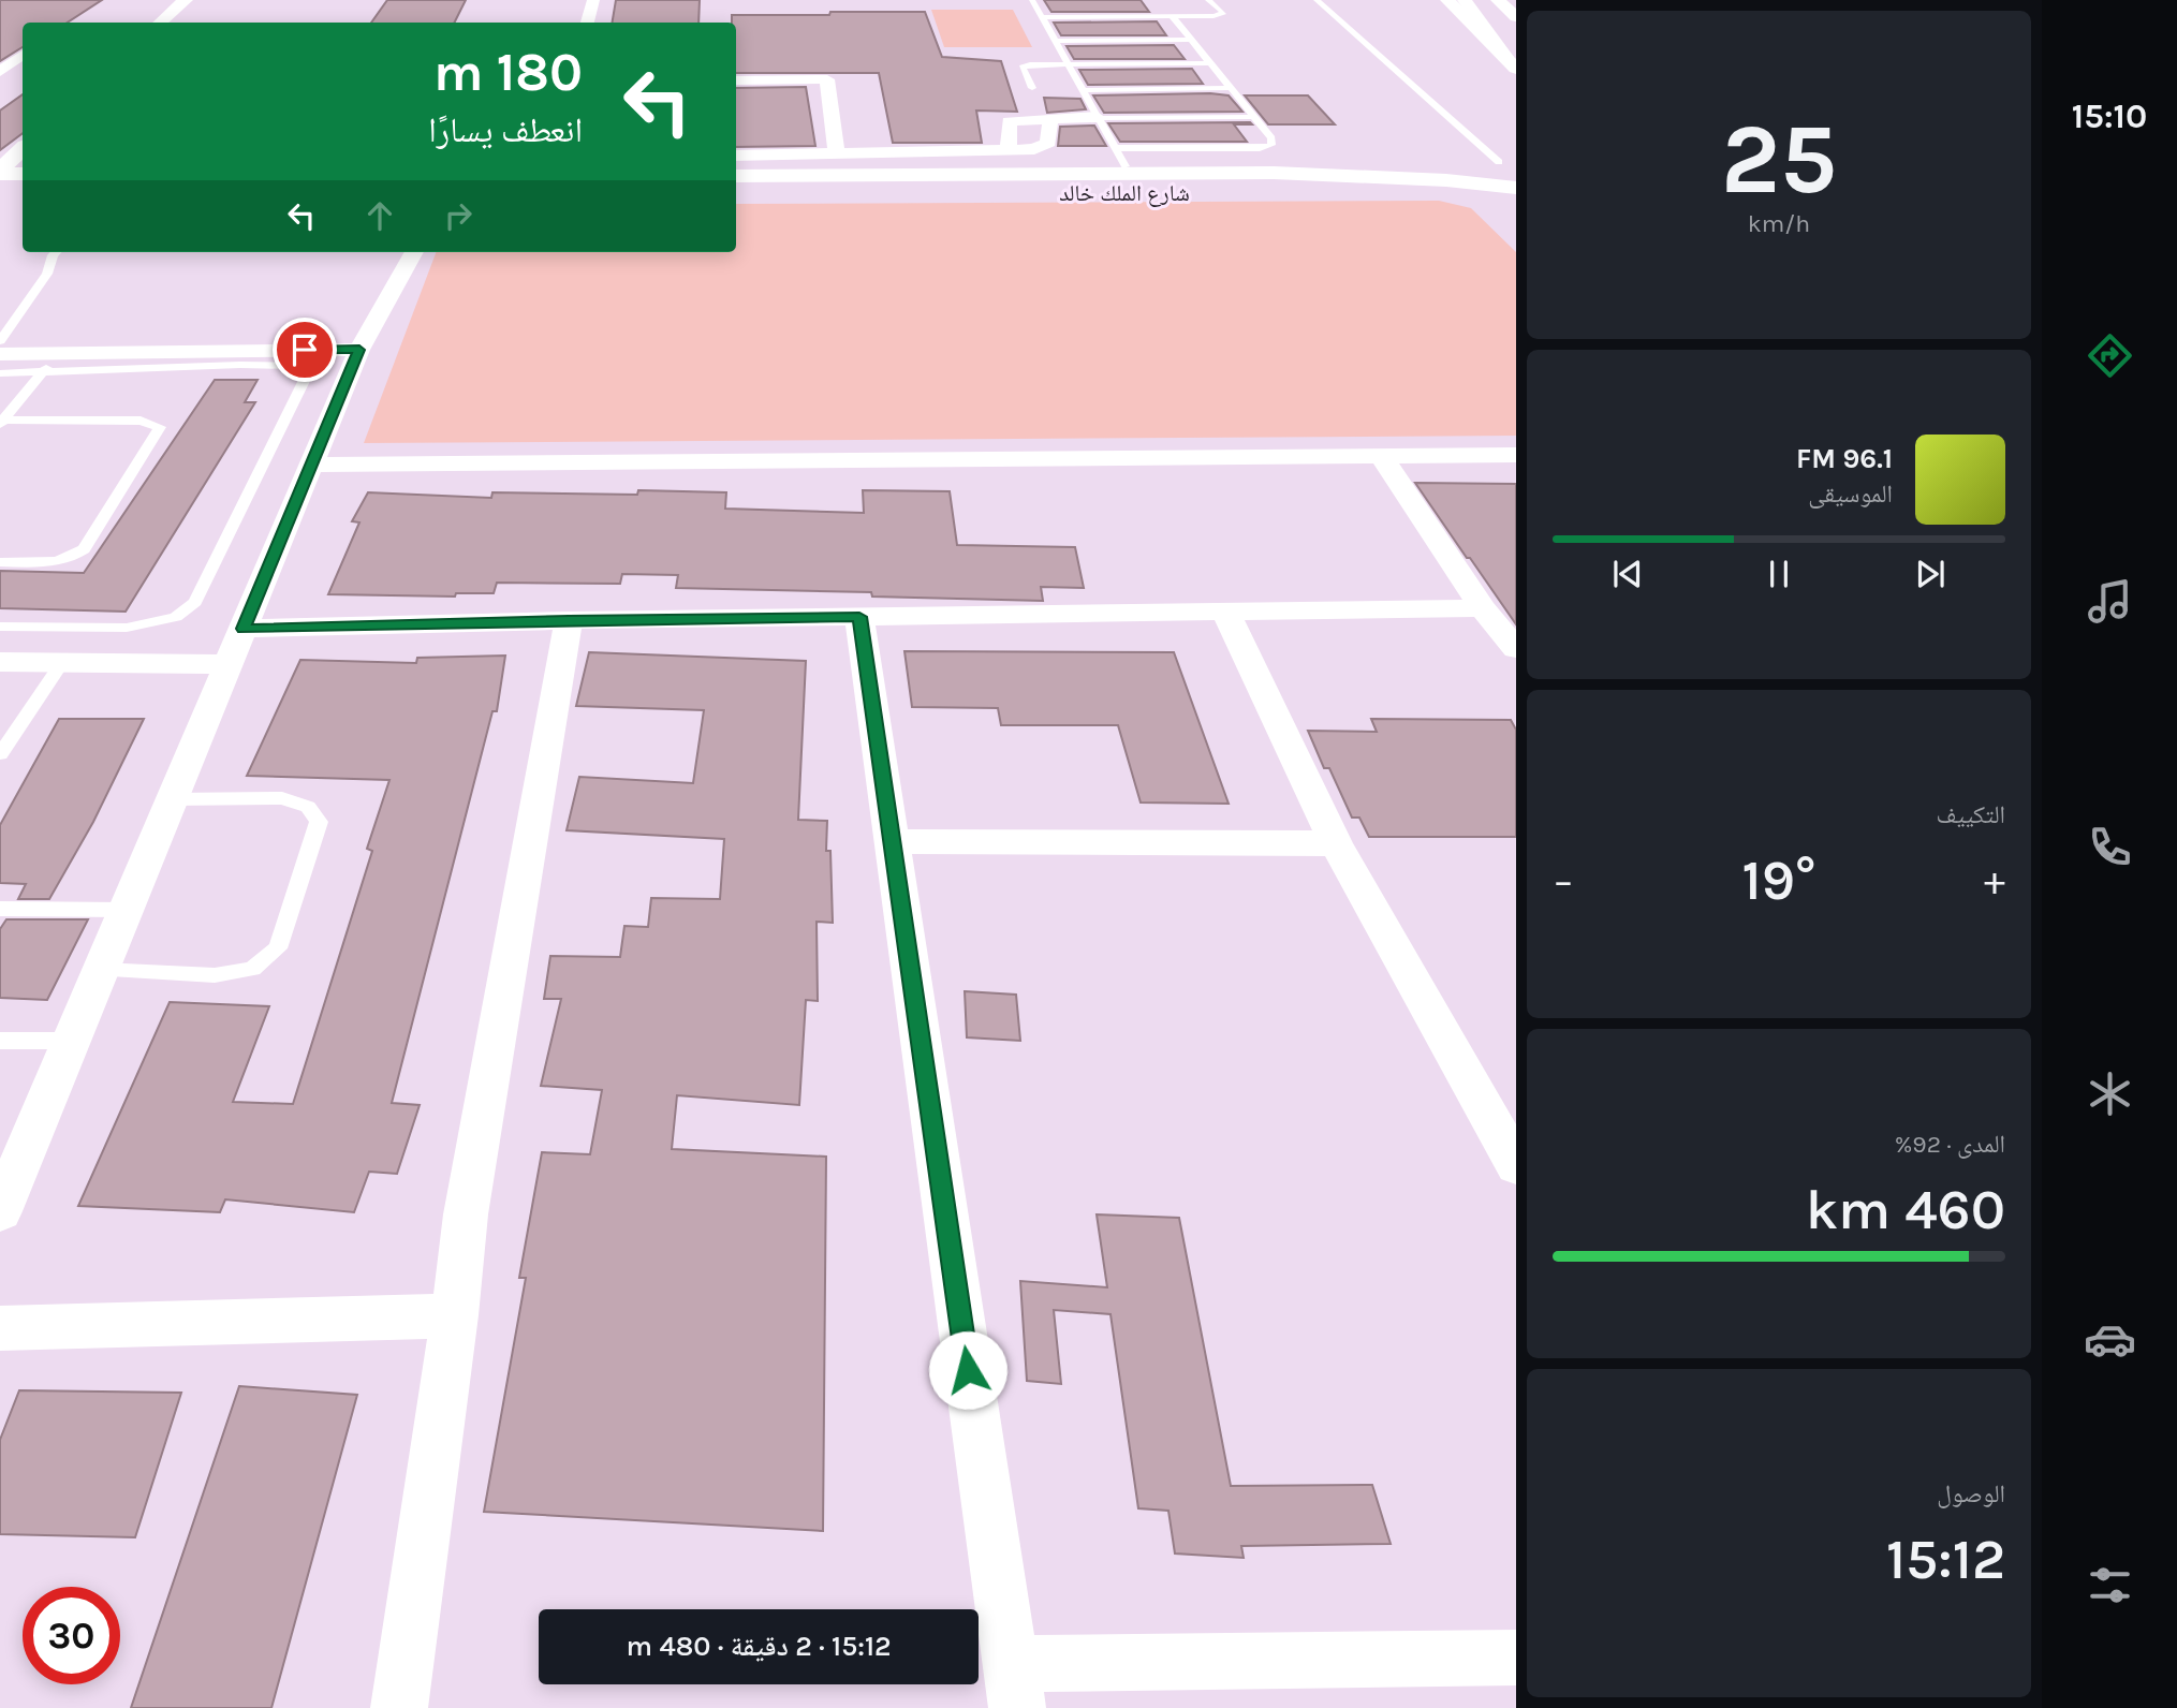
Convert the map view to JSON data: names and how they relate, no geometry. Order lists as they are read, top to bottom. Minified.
{"streets":{"main road":["شارع الملك خالد"]},"page":{"tabs":"15:10","tile":[["25","km/h"],"التكييف",["المدى · 92%","460 km"],["الوصول","15:12"]],"turn":["180 m","انعطف يسارًا"],"song":["96.1 FM","الموسيقى"],"heat":["−","19°","+"],"limit":"30","trip":"15:12 · 2 دقيقة · 480 m"}}
